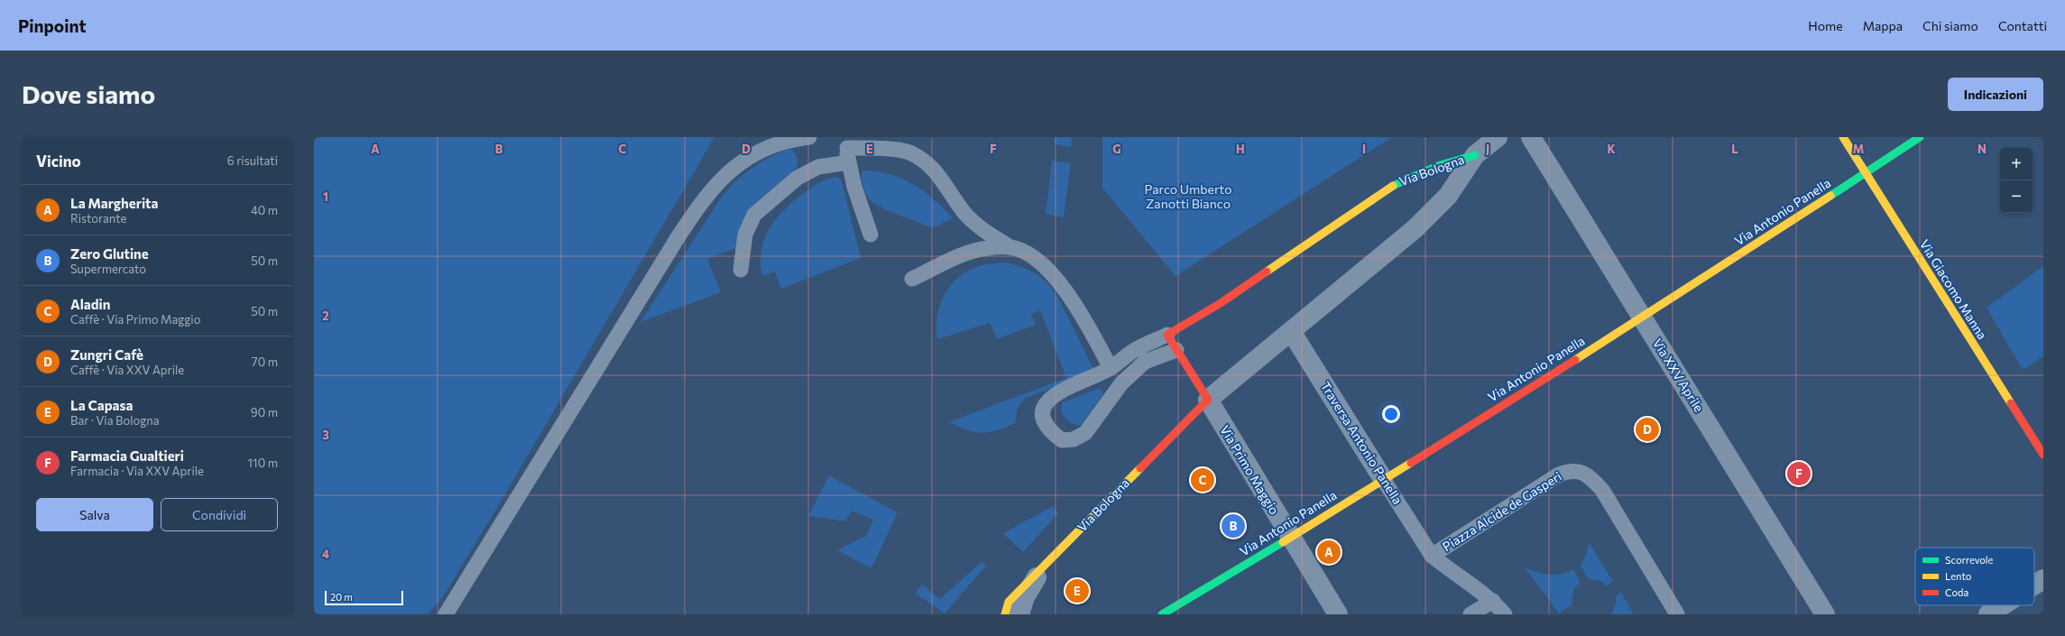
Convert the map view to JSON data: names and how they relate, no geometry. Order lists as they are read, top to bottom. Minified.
{"streets":{"street":["Via Bologna","Via Antonio Panella","Via Giacomo Manna","Via XXV Aprile","Traversa Antonio Panella","Via Primo Maggio"],"lane":["Piazza Alcide de Gasperi"]},"crossings":[["Via Bologna","Traversa Antonio Panella"],["Via Bologna","Via Primo Maggio"],["Via Antonio Panella","Via Giacomo Manna"],["Via Antonio Panella","Via XXV Aprile"],["Via Antonio Panella","Traversa Antonio Panella"],["Via Antonio Panella","Via Primo Maggio"],["Traversa Antonio Panella","Piazza Alcide de Gasperi"]],"parks":["Parco Umberto Zanotti Bianco"],"legend":["Scorrevole","Lento","Coda"],"scale_bar":"20 m","page":{"header":"Pinpoint","nav":["Home","Mappa","Chi siamo","Contatti"],"buttons":["Indicazioni",["Salva","Condividi"]],"title":"Dove siamo","heading":["Vicino","6 risultati"],"map_buttons":["+","−"],"list":[{"mark":"A","name":"La Margherita","note":"Ristorante","value":"40 m"},{"mark":"B","name":"Zero Glutine","note":"Supermercato","value":"50 m"},{"mark":"C","name":"Aladin","note":"Caffè · Via Primo Maggio","value":"50 m"},{"mark":"D","name":"Zungri Cafè","note":"Caffè · Via XXV Aprile","value":"70 m"},{"mark":"E","name":"La Capasa","note":"Bar · Via Bologna","value":"90 m"},{"mark":"F","name":"Farmacia Gualtieri","note":"Farmacia · Via XXV Aprile","value":"110 m"}],"pins":["D","F","C","B","A","E"],"scale":"20 m"},"grid":{"columns":["A","B","C","D","E","F","G","H","I","J","K","L","M","N"],"rows":["1","2","3","4"]}}
